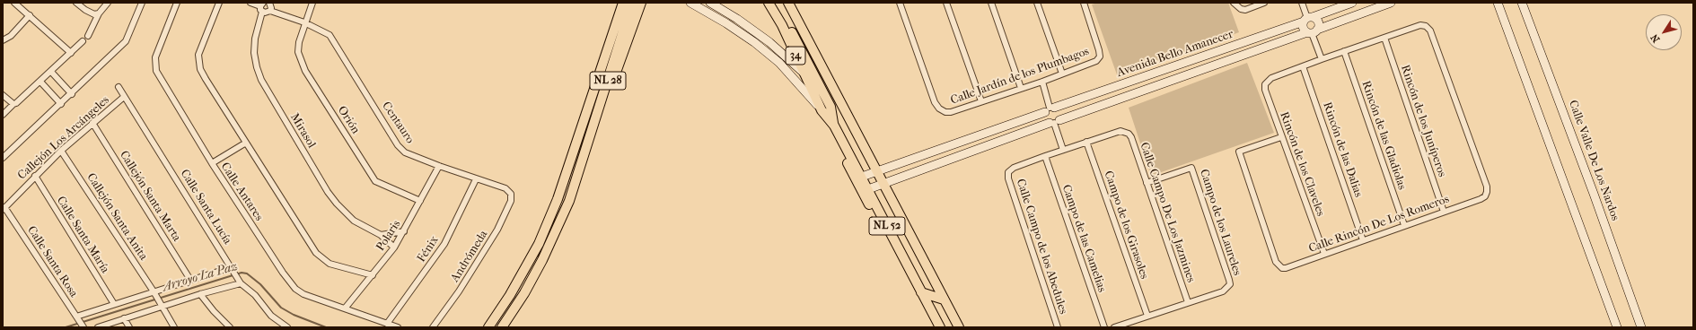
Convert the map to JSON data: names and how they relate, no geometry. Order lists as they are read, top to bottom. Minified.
{"streets":{"main road":["34","NL 28","NL 52"],"street":["Avenida Bello Amanecer","Calle Jardín de los Plumbagos","Orión","Rincón de los Juníperos","Centauro","Mirasol","Rincón de las Gladiolas","Callejón Los Arcángeles","Rincón de las Dalias","Calle Valle De Los Nardos","Rincón de los Claveles","Calle Antares","Callejón Santa Marta","Calle Santa Lucía","Calle Campo De Los Jazmines","Callejón Santa Anita","Campo de los Laureles","Calle Rincón De Los Romeros","Campo de los Girasoles","Calle Santa María","Polaris","Campo de las Camelias","Calle Campo de los Abedules","Fénix","Andrómeda","Calle Santa Rosa"]},"crossings":[["Avenida Bello Amanecer","NL 52"],["34","NL 52"],["Orión","Centauro"],["Orión","Polaris"],["Rincón de los Juníperos","Calle Rincón De Los Romeros"],["Centauro","Polaris"],["Centauro","Fénix"],["Centauro","Andrómeda"],["Mirasol","Polaris"],["Rincón de las Gladiolas","Calle Rincón De Los Romeros"],["Callejón Los Arcángeles","Callejón Santa Marta"],["Callejón Los Arcángeles","Calle Santa Lucía"],["Callejón Los Arcángeles","Callejón Santa Anita"],["Callejón Los Arcángeles","Calle Santa María"],["Callejón Los Arcángeles","Calle Santa Rosa"],["Rincón de las Dalias","Rincón de los Claveles"],["Rincón de las Dalias","Calle Rincón De Los Romeros"],["Rincón de los Claveles","Calle Rincón De Los Romeros"],["Calle Antares","Polaris"],["Calle Antares","Fénix"],["Calle Campo De Los Jazmines","Campo de los Laureles"],["Calle Campo De Los Jazmines","Campo de los Girasoles"],["Campo de las Camelias","Calle Campo de los Abedules"]],"water":["Arroyo La Paz"],"north":"bottom left"}
